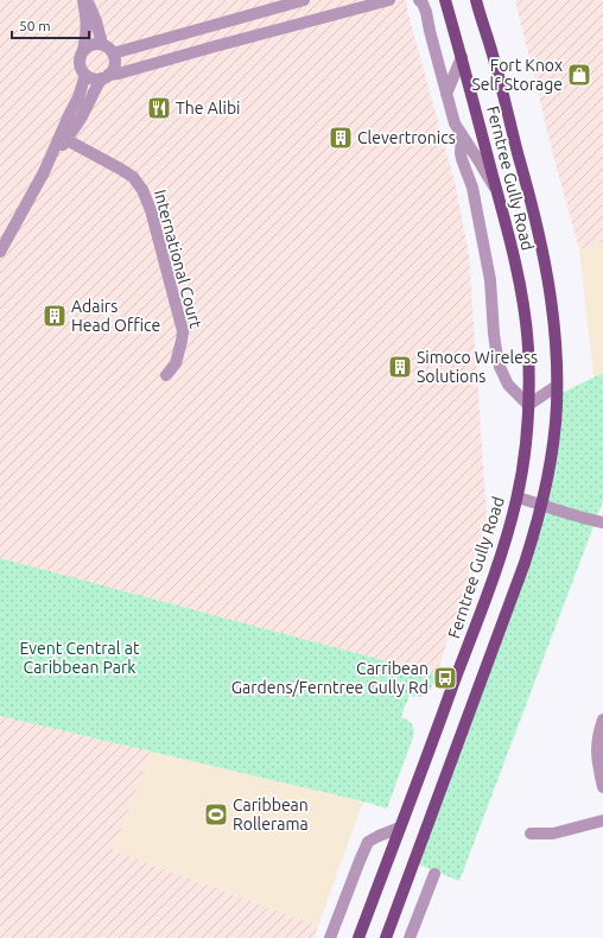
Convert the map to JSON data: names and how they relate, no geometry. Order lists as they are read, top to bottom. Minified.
{"streets":{"main road":["Ferntree Gully Road"],"street":["International Court"]},"parks":["Event Central at Caribbean Park"],"places":{"shop":["Fort Knox Self Storage"],"restaurant":["The Alibi"],"building":["Clevertronics","Adairs Head Office","Simoco Wireless Solutions"],"bus stop":["Carribean Gardens/Ferntree Gully Rd"],"sports":["Caribbean Rollerama"]},"scale_bar":"50 m"}
